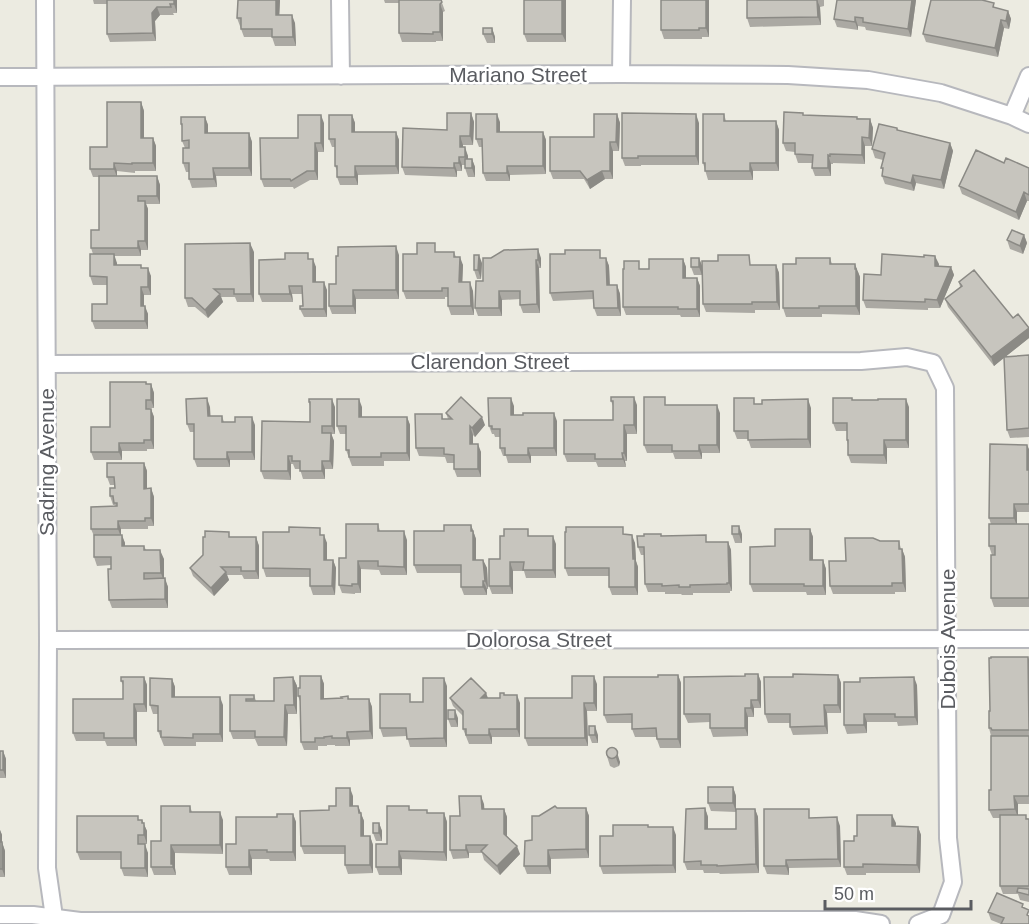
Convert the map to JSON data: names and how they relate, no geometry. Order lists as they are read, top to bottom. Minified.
{"streets":{"street":["Mariano Street","Clarendon Street","Sadring Avenue","Dubois Avenue","Dolorosa Street"]},"crossings":[["Mariano Street","Sadring Avenue"],["Clarendon Street","Sadring Avenue"],["Clarendon Street","Dubois Avenue"],["Sadring Avenue","Dolorosa Street"],["Dubois Avenue","Dolorosa Street"]],"scale_bar":"50 m"}
